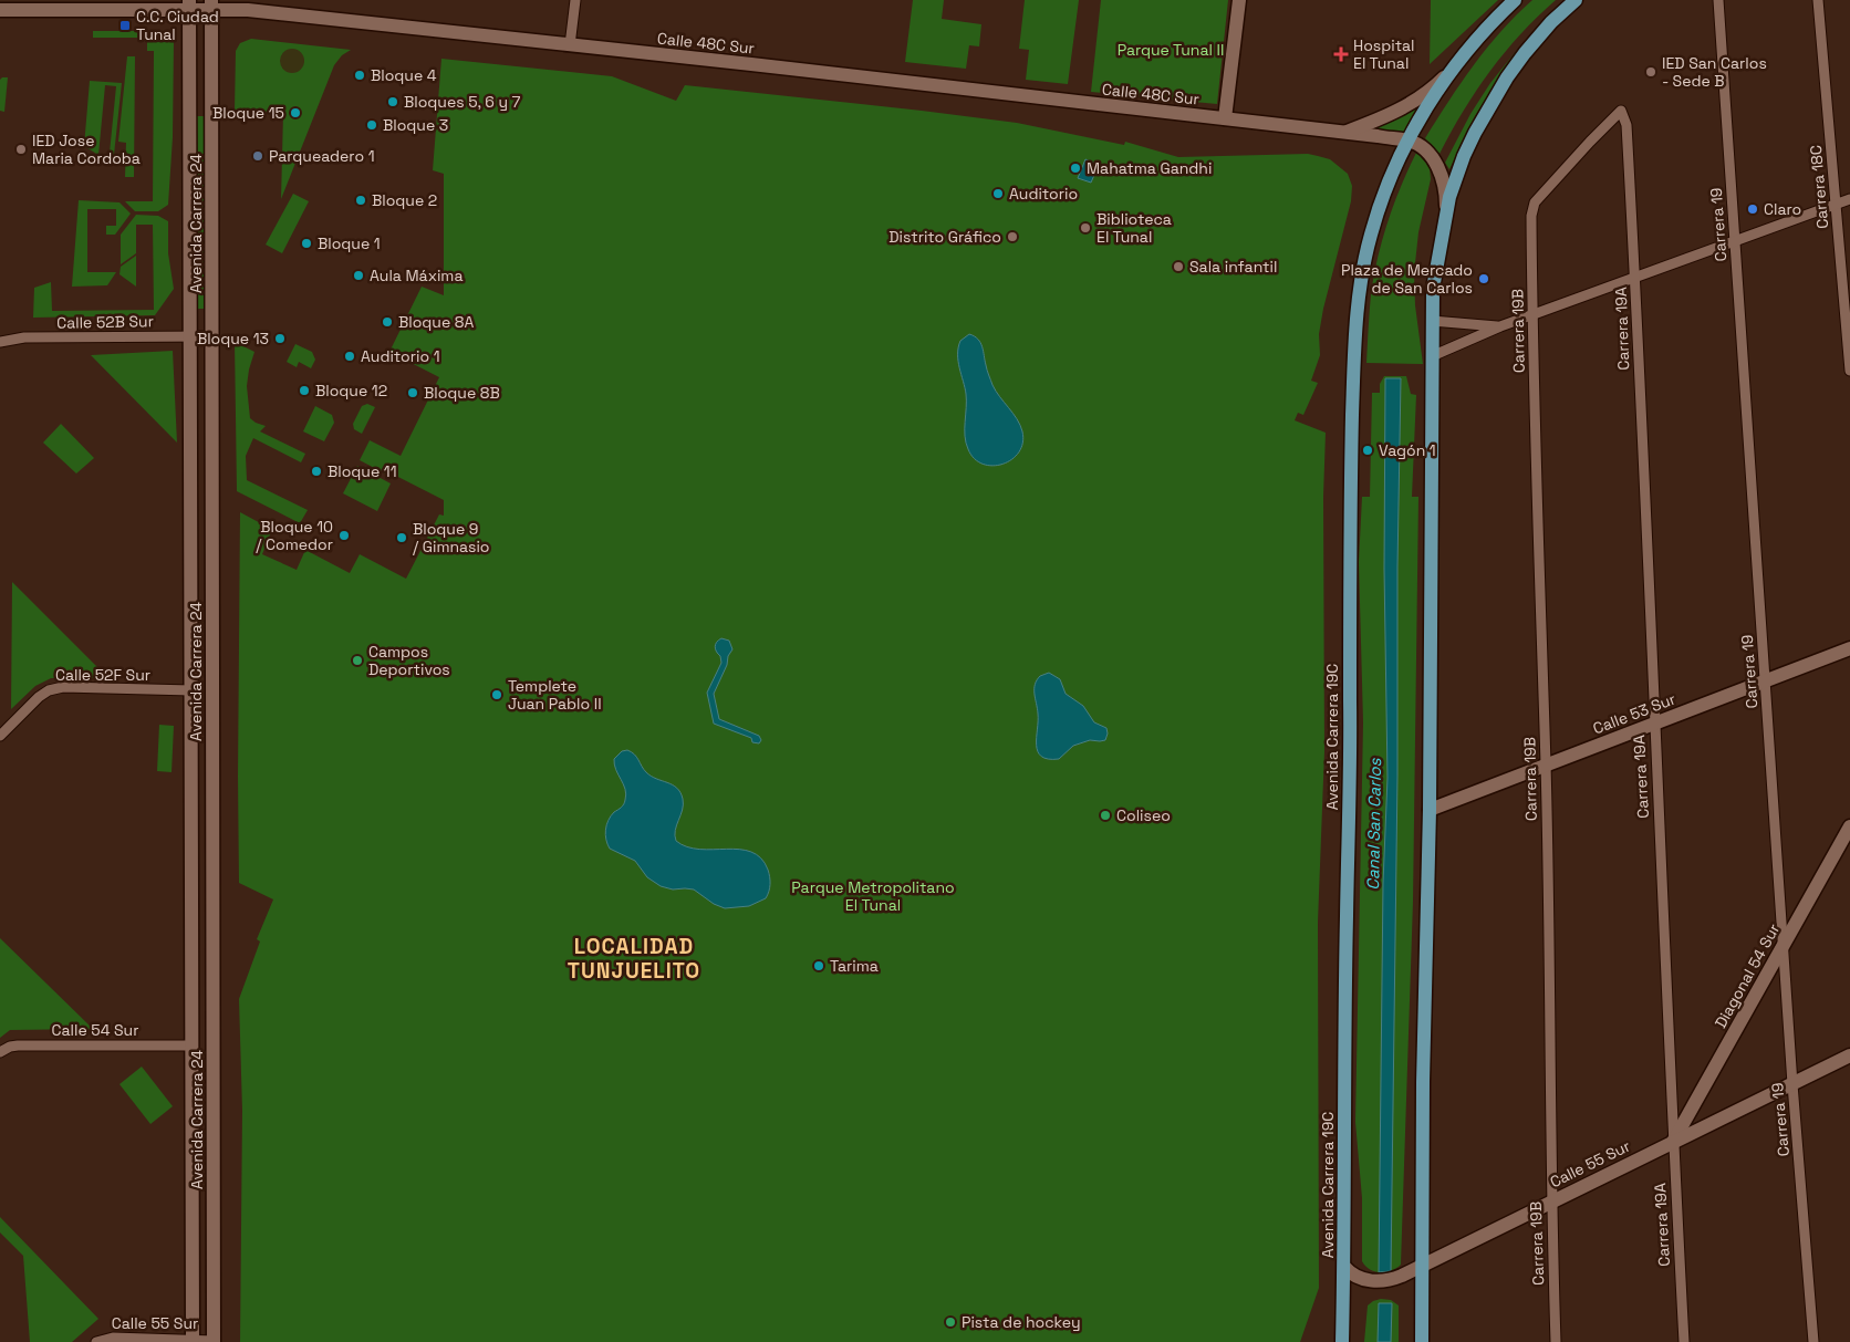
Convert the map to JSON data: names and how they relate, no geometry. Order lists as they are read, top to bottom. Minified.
{"streets":{"main road":["Avenida Carrera 19C"],"street":["Calle 48C Sur","Carrera 18C","Avenida Carrera 24","Carrera 19","Calle 52B Sur","Carrera 19A","Carrera 19B","Calle 52F Sur","Calle 53 Sur","Diagonal 54 Sur","Calle 54 Sur","Calle 55 Sur"]},"crossings":[["Calle 48C Sur","Avenida Carrera 24"],["Calle 48C Sur","Avenida Carrera 19C"],["Avenida Carrera 24","Calle 52B Sur"],["Avenida Carrera 24","Calle 52F Sur"],["Avenida Carrera 24","Calle 54 Sur"],["Avenida Carrera 24","Calle 55 Sur"],["Carrera 19","Calle 53 Sur"],["Carrera 19","Diagonal 54 Sur"],["Carrera 19","Calle 55 Sur"],["Carrera 19A","Carrera 19B"],["Carrera 19A","Calle 53 Sur"],["Carrera 19A","Diagonal 54 Sur"],["Carrera 19A","Calle 55 Sur"],["Carrera 19B","Calle 53 Sur"],["Carrera 19B","Calle 55 Sur"],["Avenida Carrera 19C","Calle 55 Sur"],["Diagonal 54 Sur","Calle 55 Sur"]],"districts":["LOCALIDAD TUNJUELITO"],"water":["Canal San Carlos"],"parks":["Parque Tunal II","Parque Metropolitano El Tunal"],"places":{"transit":["C.C. Ciudad Tunal"],"health":["Hospital El Tunal"],"other":["IED San Carlos - Sede B","Bloque 4","Bloques 5, 6 y 7","Bloque 15","Bloque 3","IED Jose Maria Cordoba","Parqueadero 1","Mahatma Gandhi","Auditorio","Bloque 2","Claro","Biblioteca El Tunal","Distrito Gráfico","Bloque 1","Sala infantil","Aula Máxima","Plaza de Mercado de San Carlos","Bloque 8A","Bloque 13","Auditorio 1","Bloque 12","Bloque 8B","Vagón 1","Bloque 11","Bloque 10 / Comedor","Bloque 9 / Gimnasio","Campos Deportivos","Templete Juan Pablo II","Coliseo","Tarima","Pista de hockey"]}}
